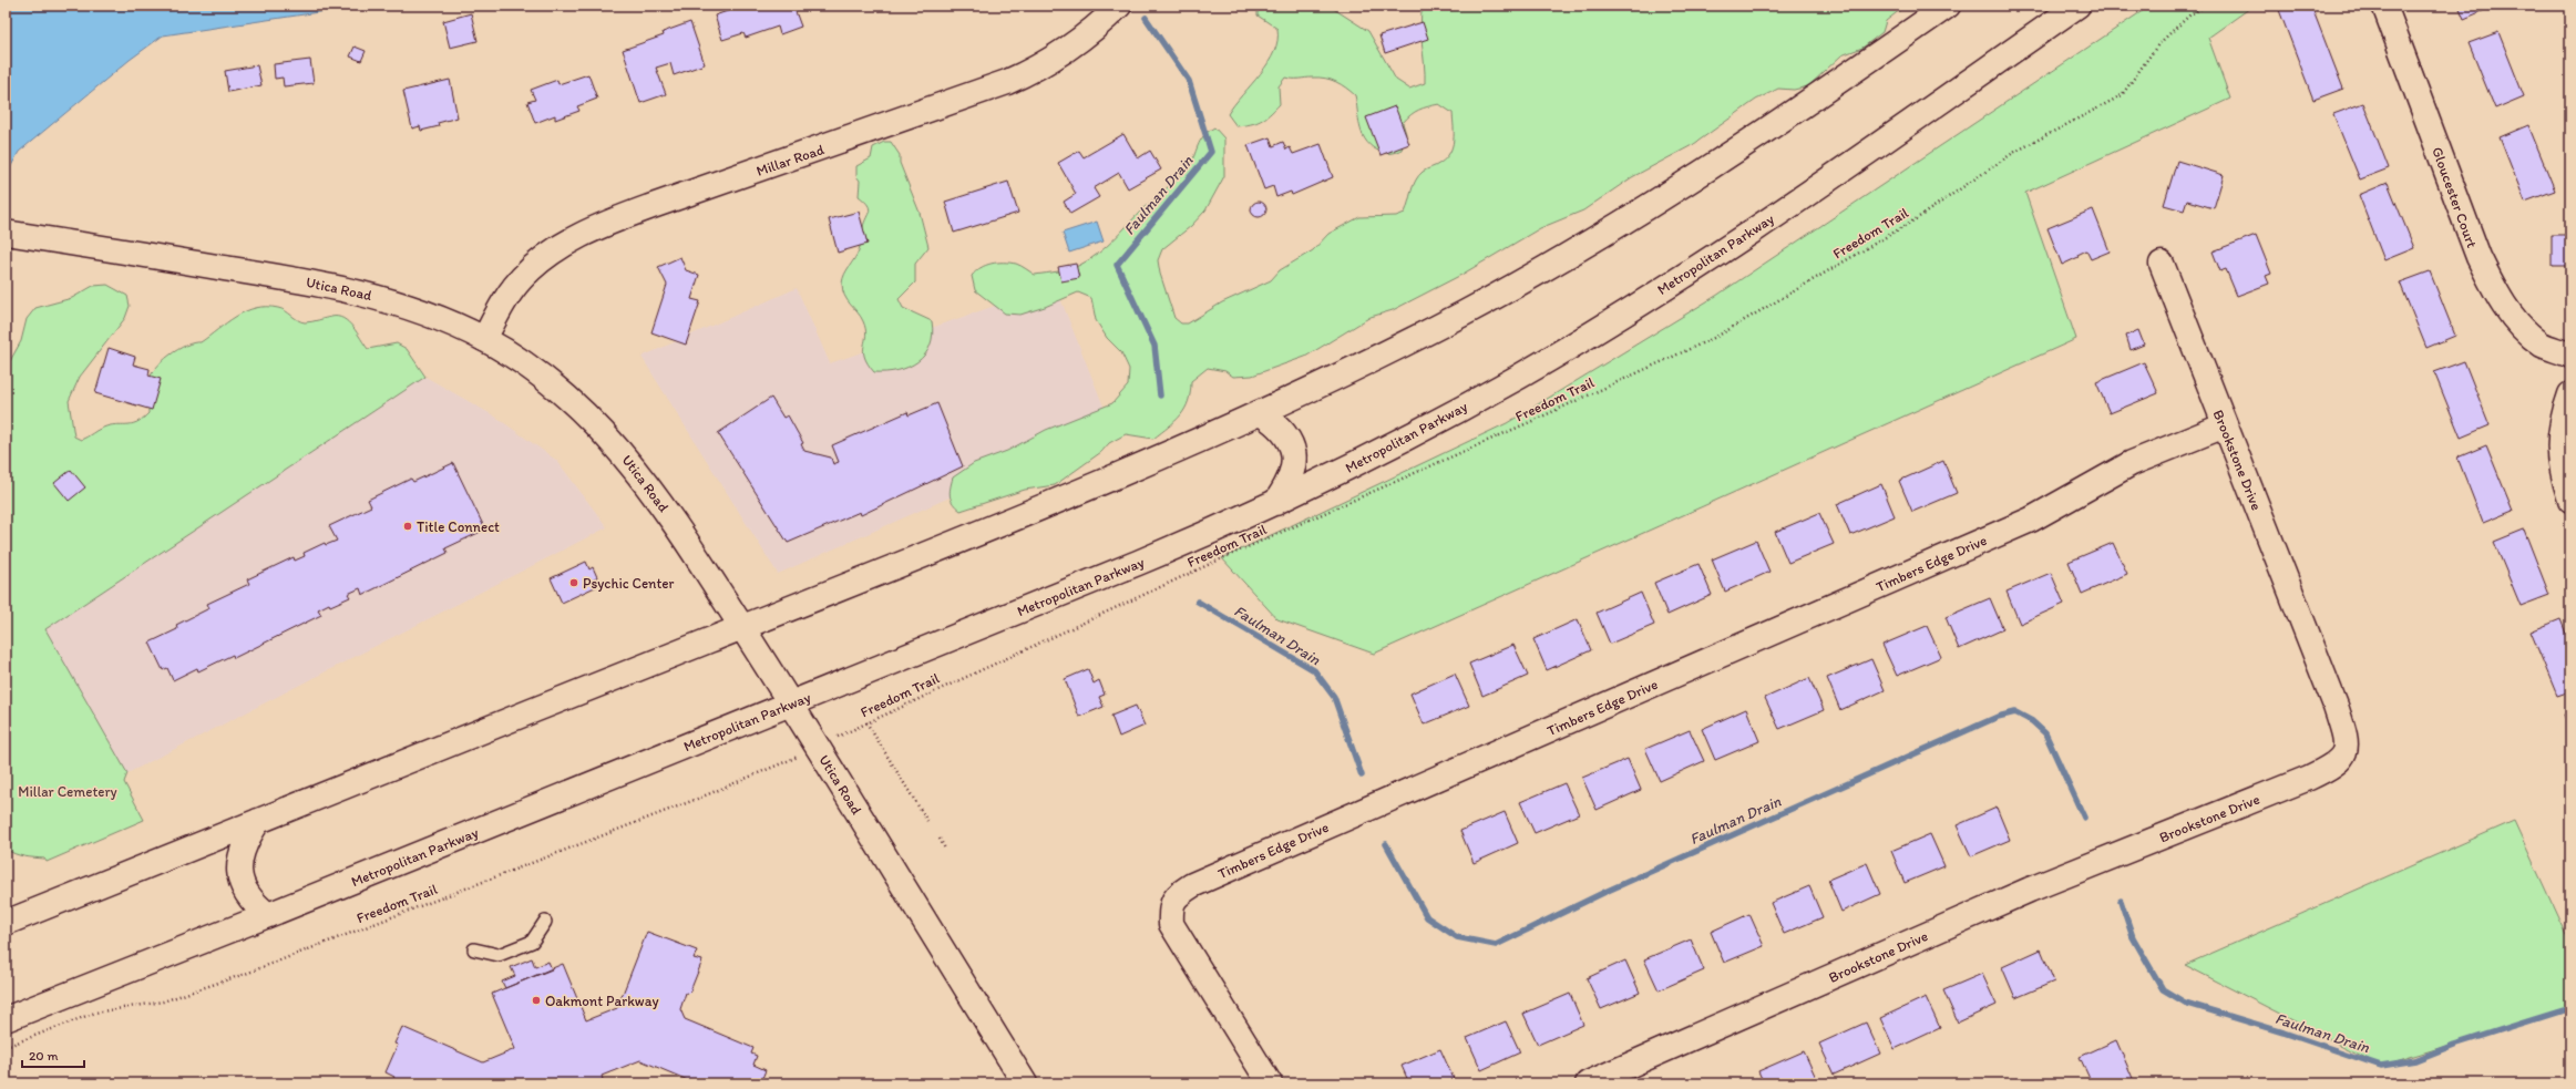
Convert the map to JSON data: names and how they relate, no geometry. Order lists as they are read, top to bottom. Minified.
{"streets":{"main road":["Millar Road","Gloucester Court","Metropolitan Parkway","Utica Road","Brookstone Drive","Timbers Edge Drive"],"path":["Freedom Trail"]},"crossings":[["Millar Road","Utica Road"],["Metropolitan Parkway","Utica Road"],["Brookstone Drive","Timbers Edge Drive"]],"water":["Faulman Drain"],"parks":["Millar Cemetery"],"places":["Title Connect","Psychic Center","Oakmont Parkway"],"scale_bar":"20 m"}
